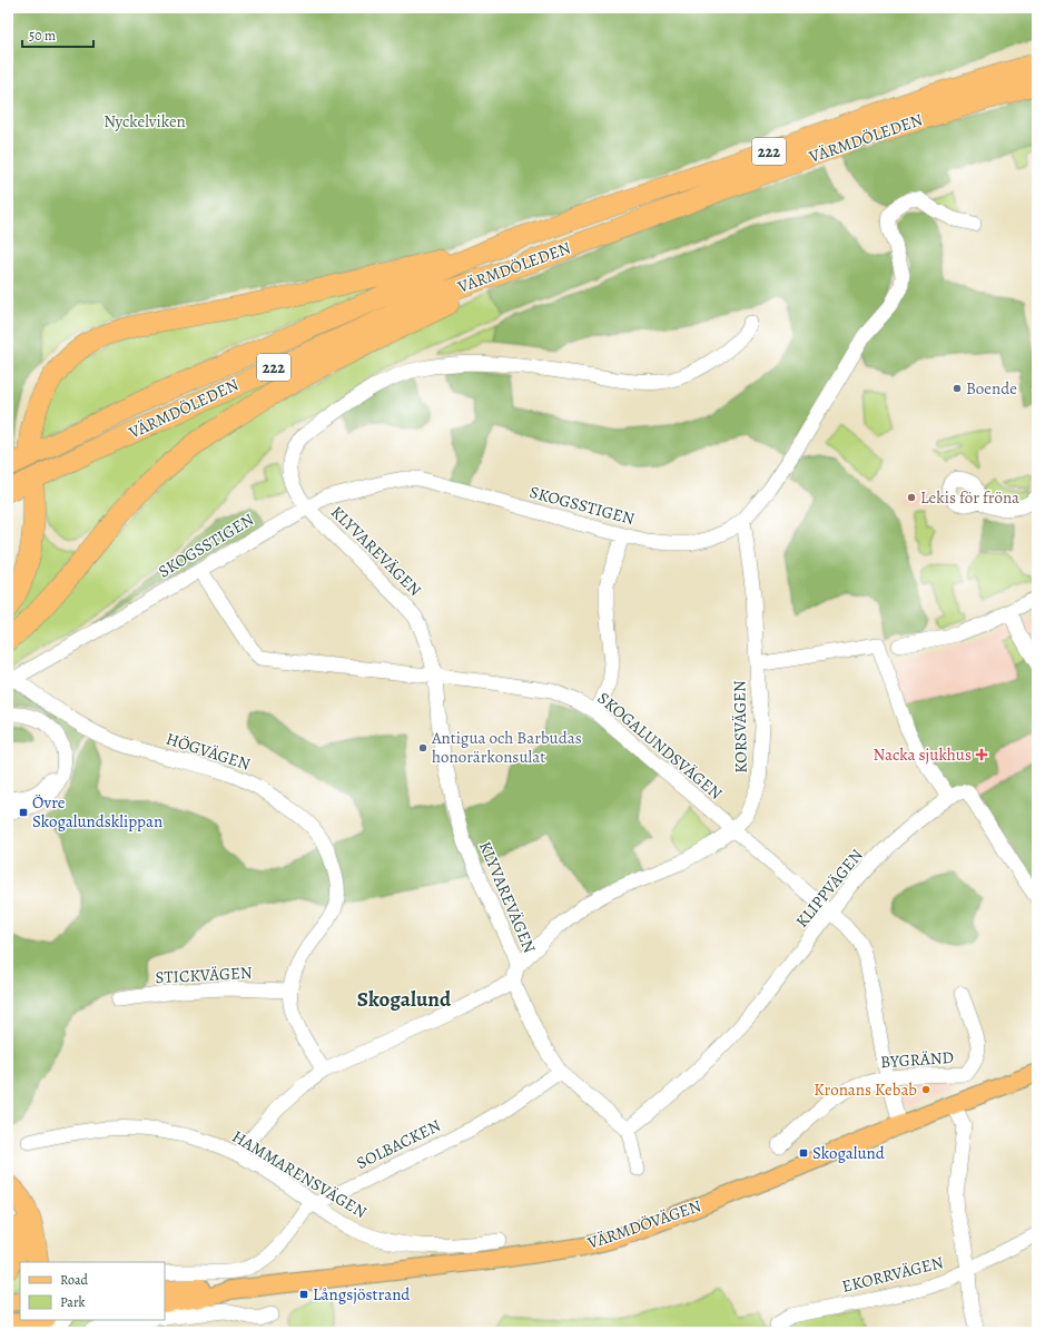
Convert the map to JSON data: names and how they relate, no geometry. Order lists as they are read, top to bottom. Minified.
{"streets":{"highway":["VÄRMDÖLEDEN","222"],"main road":["VÄRMDÖVÄGEN"],"street":["SKOGSSTIGEN","KLYVAREVÄGEN","KORSVÄGEN","SKOGALUNDSVÄGEN","HÖGVÄGEN","KLIPPVÄGEN","STICKVÄGEN","BYGRÄND","SOLBACKEN","HAMMARENSVÄGEN","EKORRVÄGEN"]},"crossings":[["SKOGSSTIGEN","KLYVAREVÄGEN"],["SKOGSSTIGEN","KORSVÄGEN"],["SKOGSSTIGEN","SKOGALUNDSVÄGEN"],["SKOGSSTIGEN","HÖGVÄGEN"],["KLYVAREVÄGEN","KORSVÄGEN"],["KLYVAREVÄGEN","SKOGALUNDSVÄGEN"],["KORSVÄGEN","SKOGALUNDSVÄGEN"],["SKOGALUNDSVÄGEN","KLIPPVÄGEN"],["SKOGALUNDSVÄGEN","BYGRÄND"],["SKOGALUNDSVÄGEN","VÄRMDÖVÄGEN"],["HÖGVÄGEN","STICKVÄGEN"],["SOLBACKEN","HAMMARENSVÄGEN"],["SOLBACKEN","VÄRMDÖVÄGEN"]],"districts":["Skogalund"],"parks":["Nyckelviken"],"places":{"other":["Boende","Lekis för fröna","Antigua och Barbudas honorärkonsulat","Kronans Kebab"],"health":["Nacka sjukhus"],"transit":["Övre Skogalundsklippan","Skogalund","Långsjöstrand"]},"legend":["Road","Park"],"scale_bar":"50 m"}
